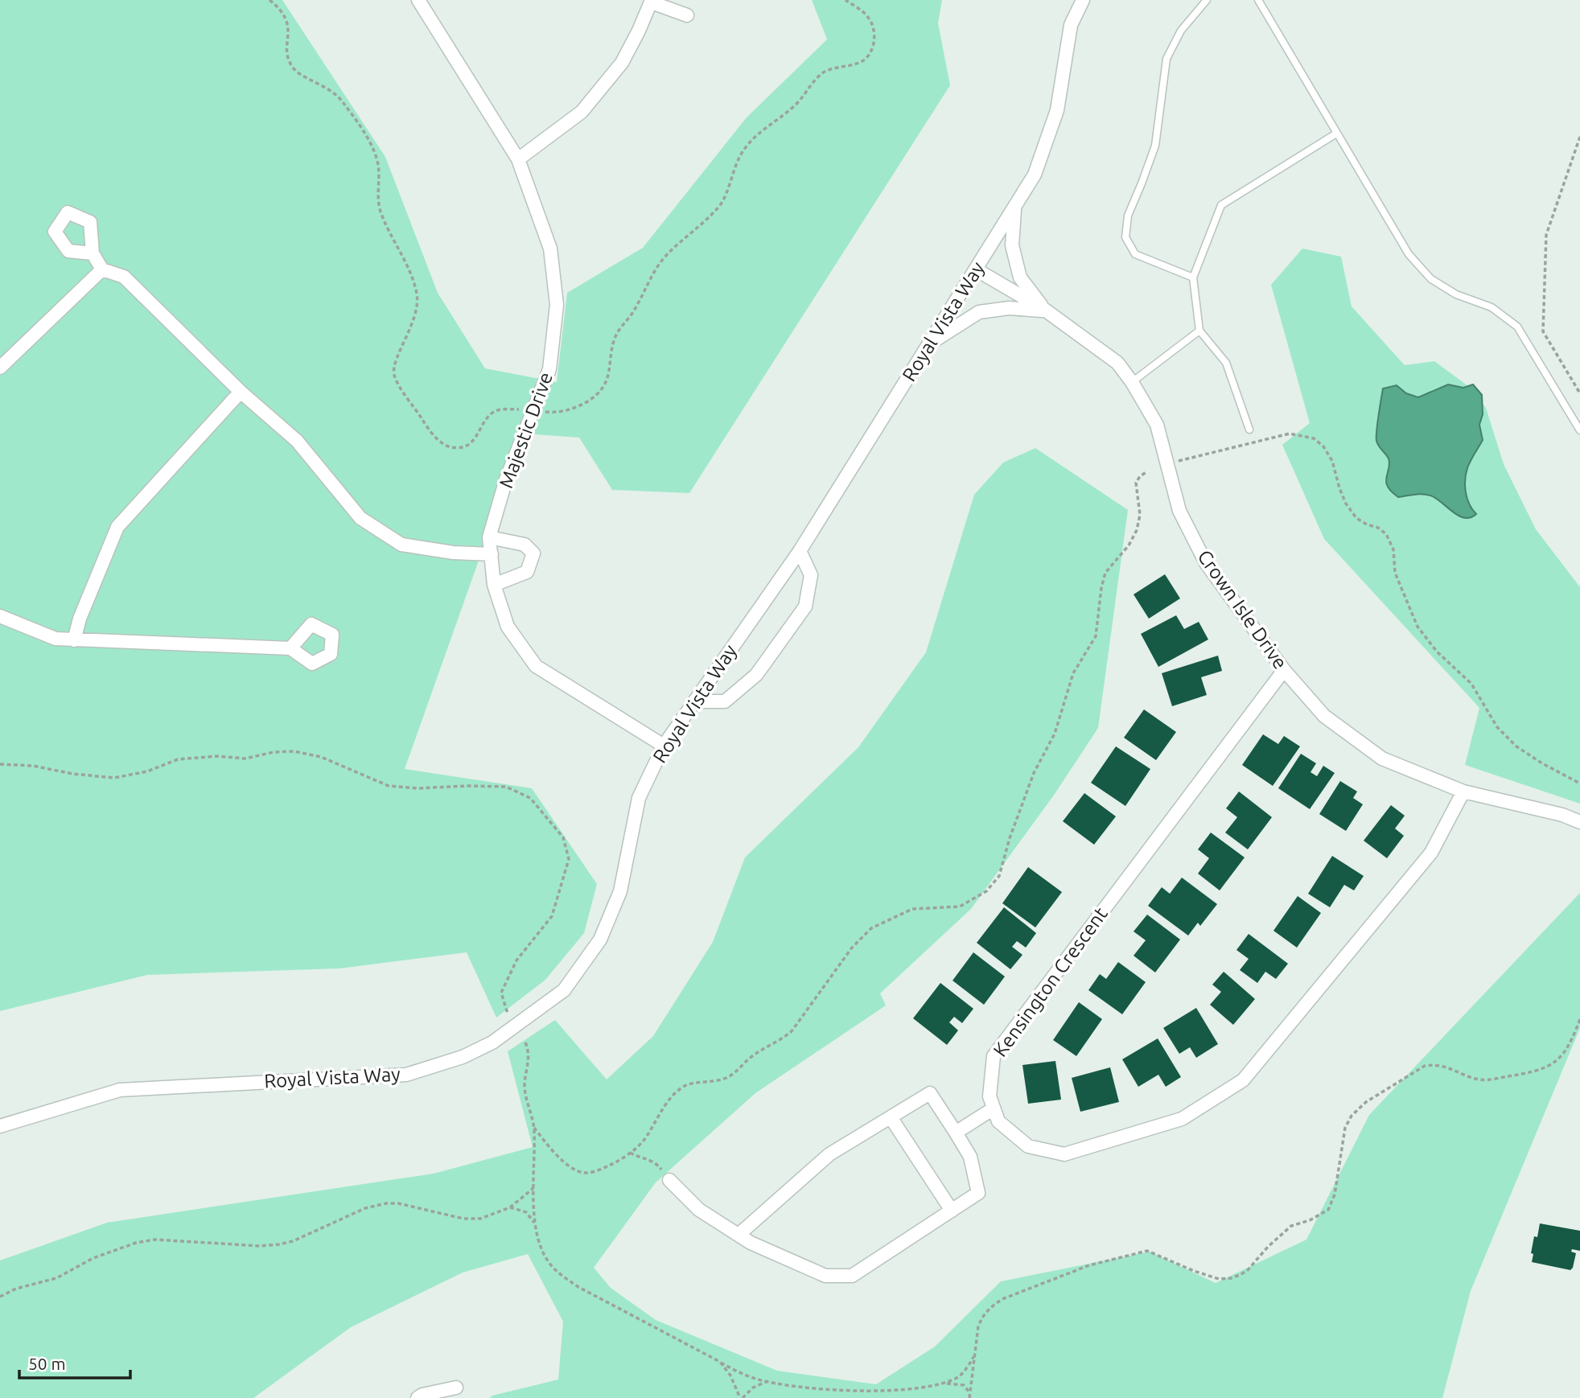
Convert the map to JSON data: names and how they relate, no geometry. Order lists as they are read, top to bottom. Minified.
{"streets":{"street":["Royal Vista Way","Majestic Drive","Crown Isle Drive","Kensington Crescent"]},"crossings":[["Royal Vista Way","Majestic Drive"],["Royal Vista Way","Crown Isle Drive"],["Crown Isle Drive","Kensington Crescent"]],"scale_bar":"50 m"}
